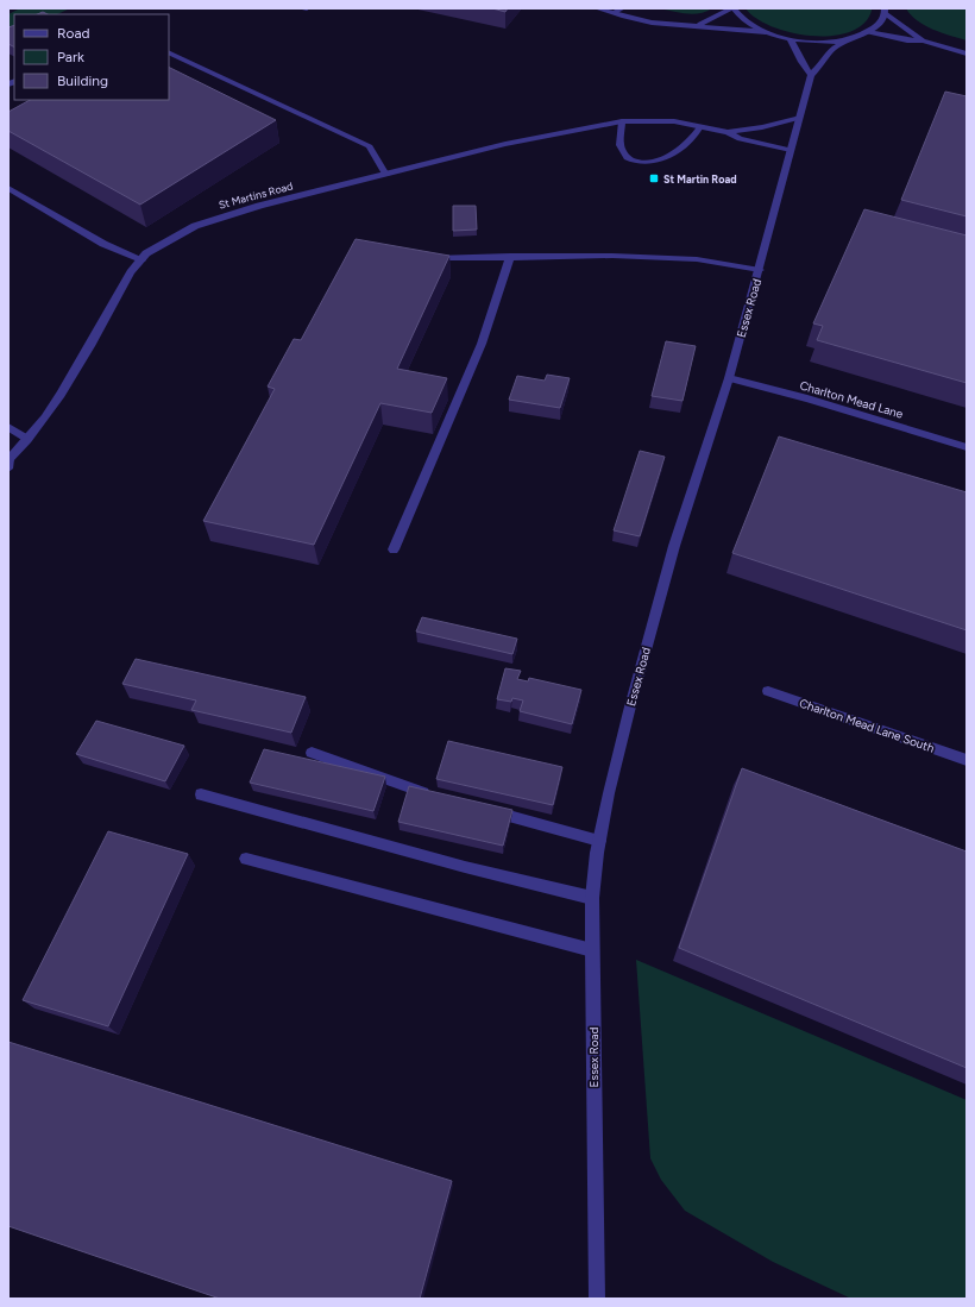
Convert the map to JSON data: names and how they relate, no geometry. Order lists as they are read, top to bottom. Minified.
{"streets":{"street":["St Martins Road","Essex Road","Charlton Mead Lane","Charlton Mead Lane South"]},"crossings":[["Essex Road","Charlton Mead Lane"]],"places":{"transit":["St Martin Road"]},"legend":["Road","Park","Building"]}
